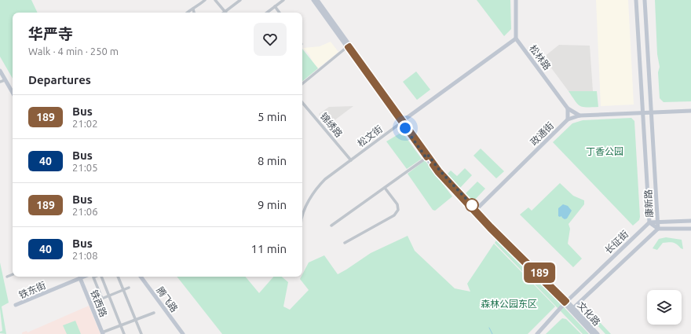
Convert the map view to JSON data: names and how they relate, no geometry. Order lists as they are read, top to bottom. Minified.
{"streets":{"main road":["松林路","政通街","松文街","康新路","长征街","铁东街","腾飞路","铁西路","文化路"],"street":["锦绣路"]},"crossings":[["松林路","松文街"],["锦绣路","松文街"],["政通街","康新路"],["政通街","文化路"],["松文街","文化路"],["康新路","长征街"],["长征街","文化路"],["铁东街","铁西路"]],"parks":["丁香公园","森林公园东区"],"lines":["bus line 189"],"page":{"on_map":"189","heading":[["华严寺","Walk · 4 min · 250 m"],"Departures"],"list":[{"mark":"189","name":"Bus","note":"21:02","value":"5 min"},{"mark":"40","name":"Bus","note":"21:05","value":"8 min"},{"mark":"189","name":"Bus","note":"21:06","value":"9 min"},{"mark":"40","name":"Bus","note":"21:08","value":"11 min"}]}}
